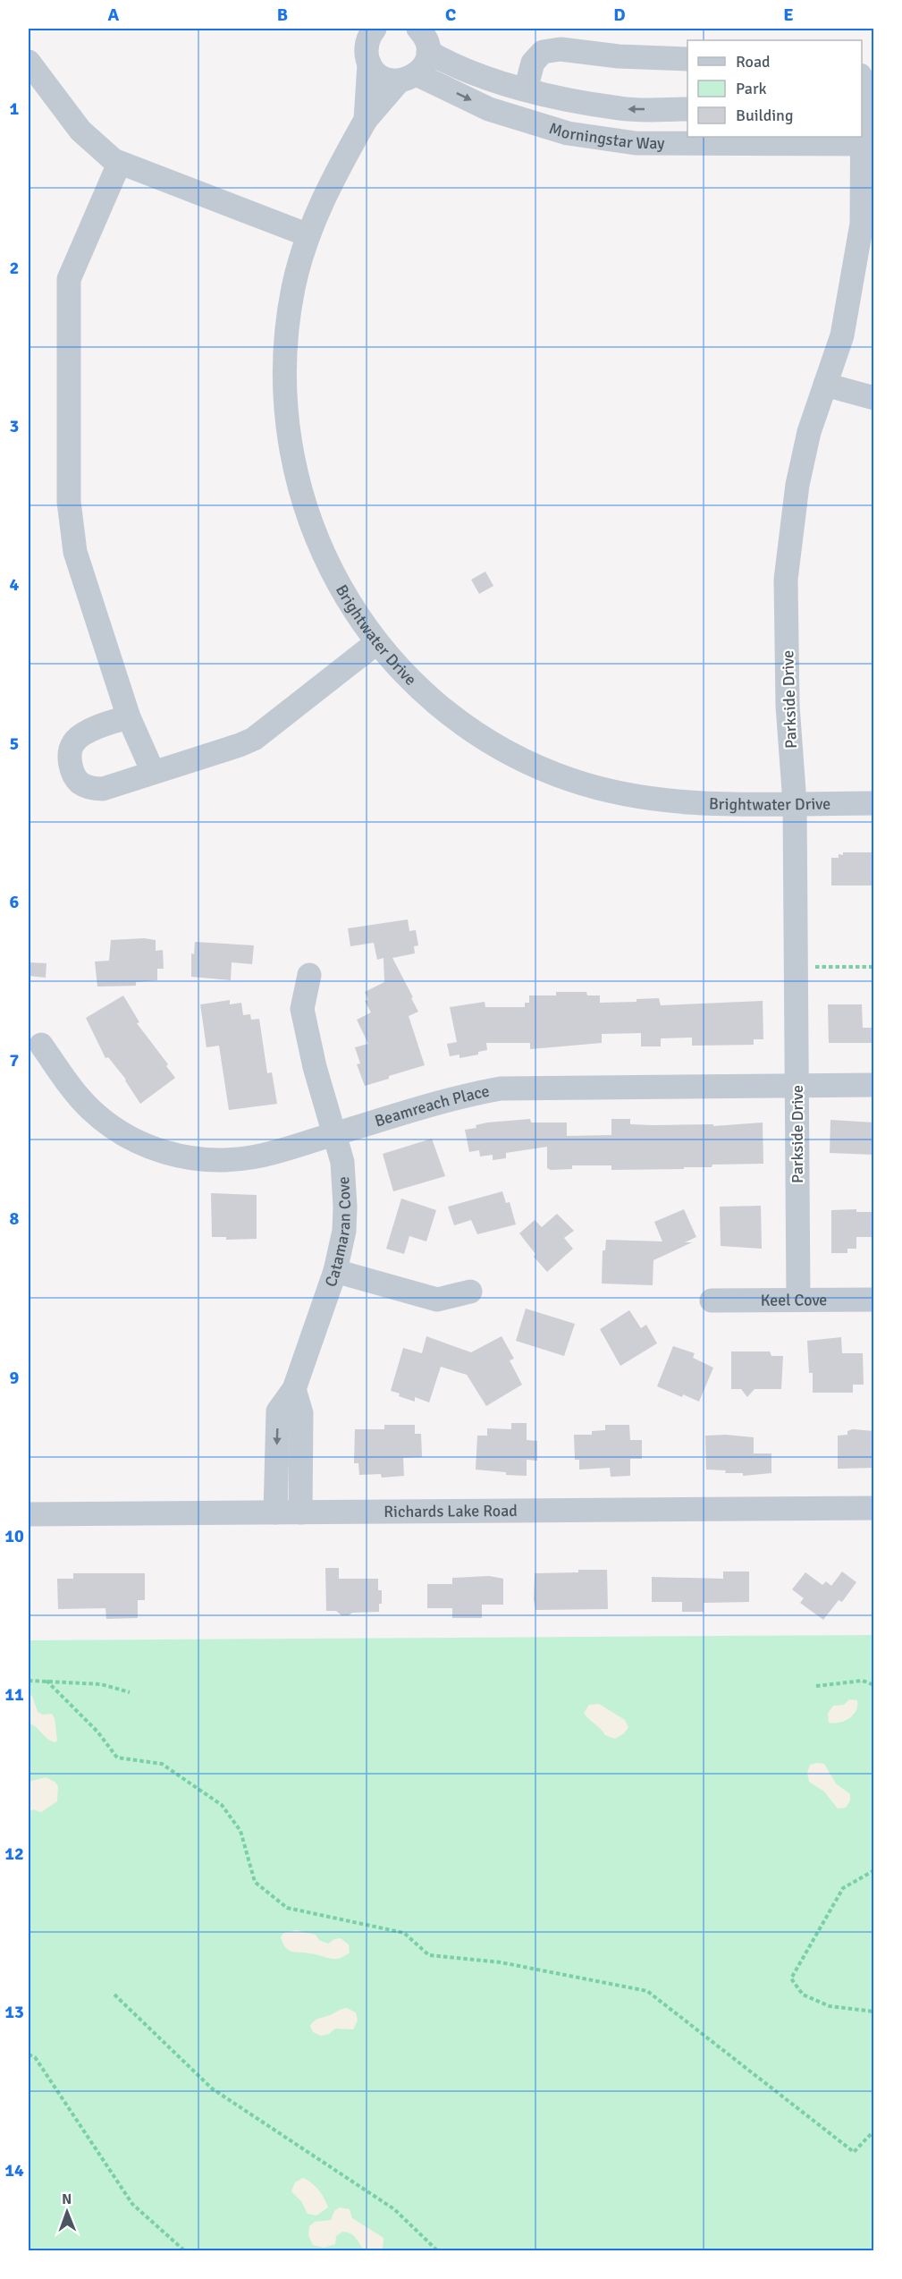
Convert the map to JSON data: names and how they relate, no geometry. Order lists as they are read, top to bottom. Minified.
{"streets":{"street":["Morningstar Way","Brightwater Drive","Parkside Drive","Beamreach Place","Catamaran Cove","Keel Cove","Richards Lake Road"]},"crossings":[["Morningstar Way","Parkside Drive"],["Brightwater Drive","Parkside Drive"],["Parkside Drive","Beamreach Place"],["Parkside Drive","Keel Cove"],["Beamreach Place","Catamaran Cove"],["Catamaran Cove","Richards Lake Road"]],"legend":["Road","Park","Building"],"north":"top","grid":{"columns":["A","B","C","D","E"],"rows":["1","2","3","4","5","6","7","8","9","10","11","12","13","14"]}}
